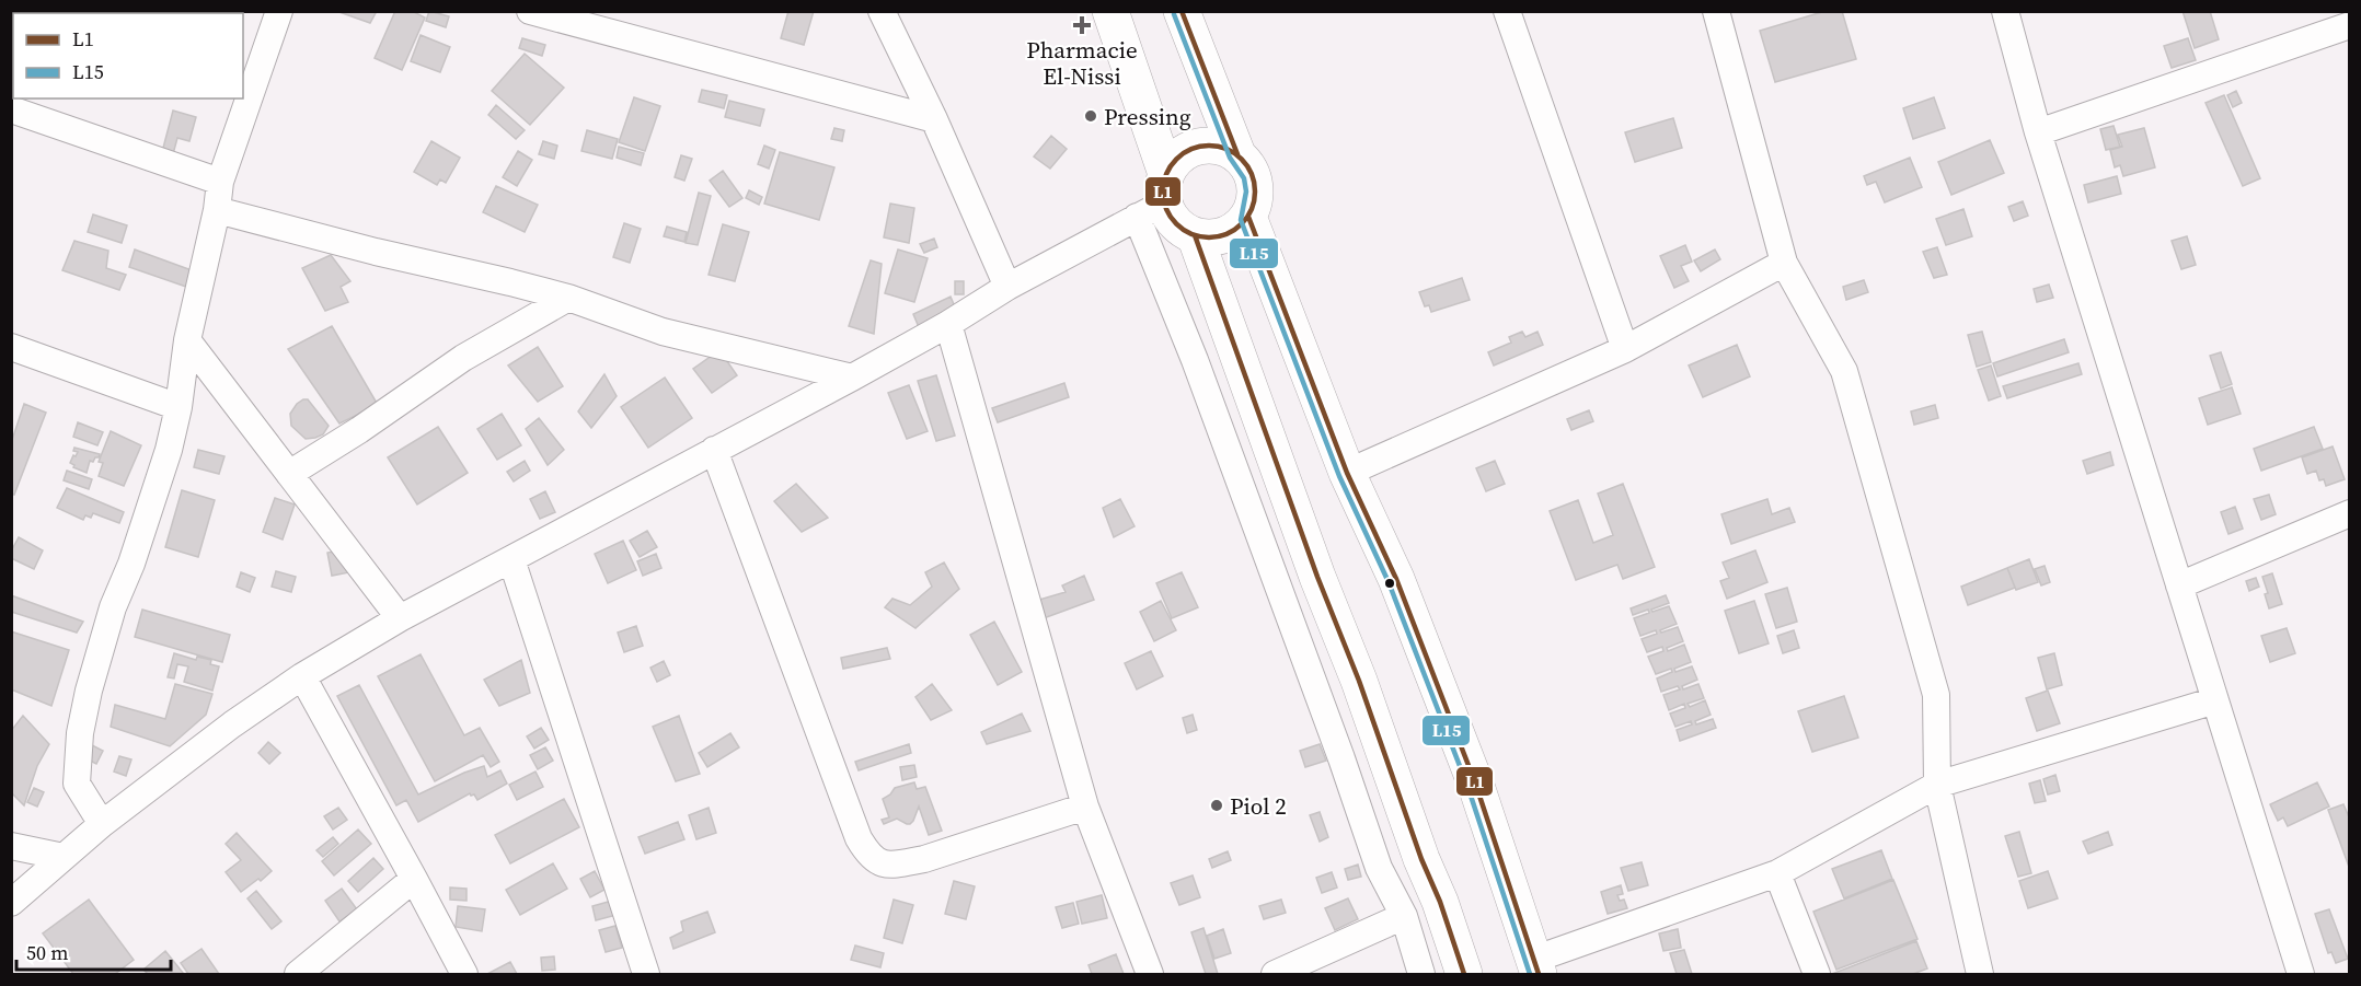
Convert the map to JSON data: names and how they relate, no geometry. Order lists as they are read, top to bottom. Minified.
{"places":{"health":["Pharmacie El-Nissi"],"other":["Pressing","Piol 2"]},"lines":["transit line L1","transit line L15"],"legend":["L1","L15"],"scale_bar":"50 m"}
